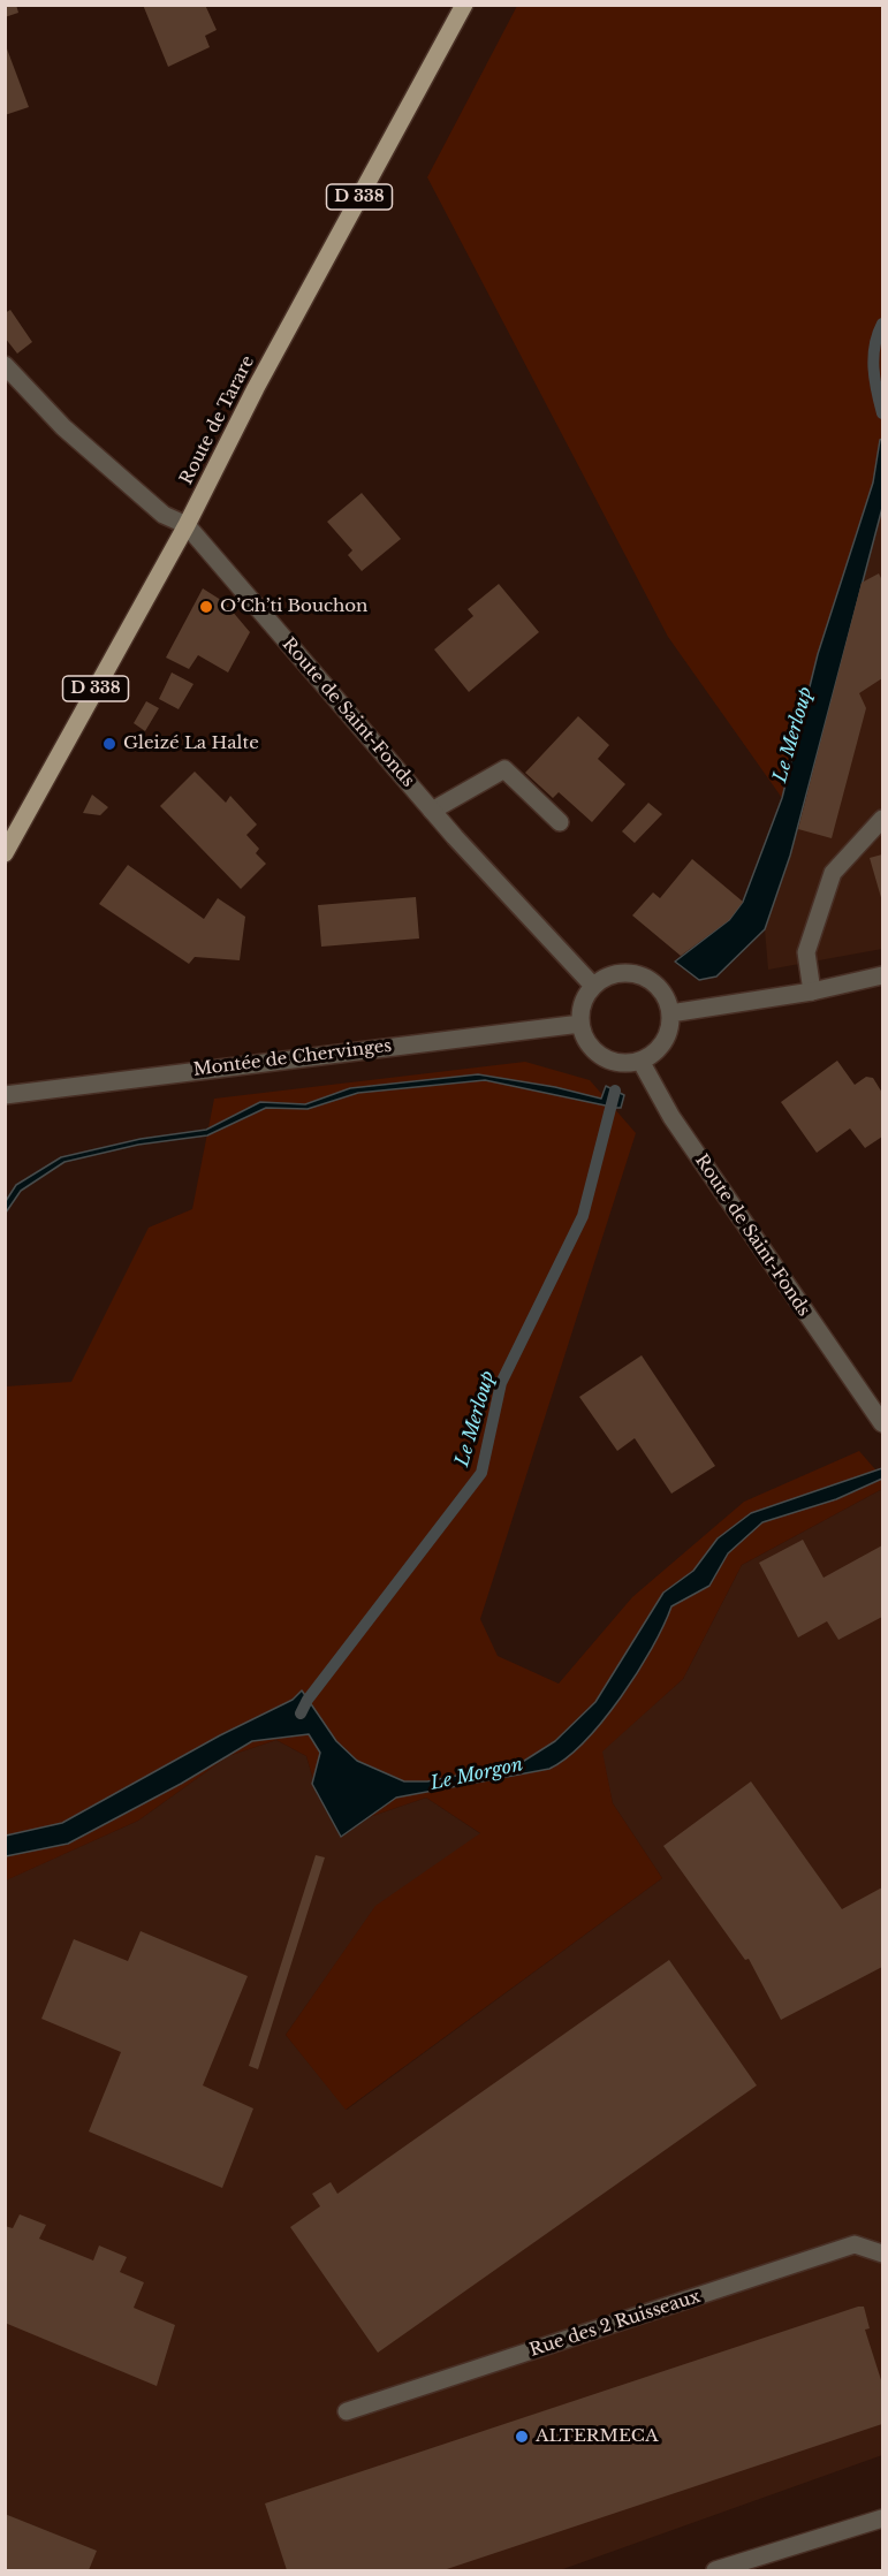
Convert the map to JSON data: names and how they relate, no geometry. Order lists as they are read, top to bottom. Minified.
{"streets":{"main road":["D 338","Route de Tarare"],"street":["Route de Saint-Fonds","Montée de Chervinges","Rue des 2 Ruisseaux"]},"crossings":[["Route de Tarare","Route de Saint-Fonds"],["Route de Saint-Fonds","Montée de Chervinges"]],"water":["Le Merloup","Le Morgon"],"places":["O’Ch’ti Bouchon","Gleizé La Halte","ALTERMECA"]}
